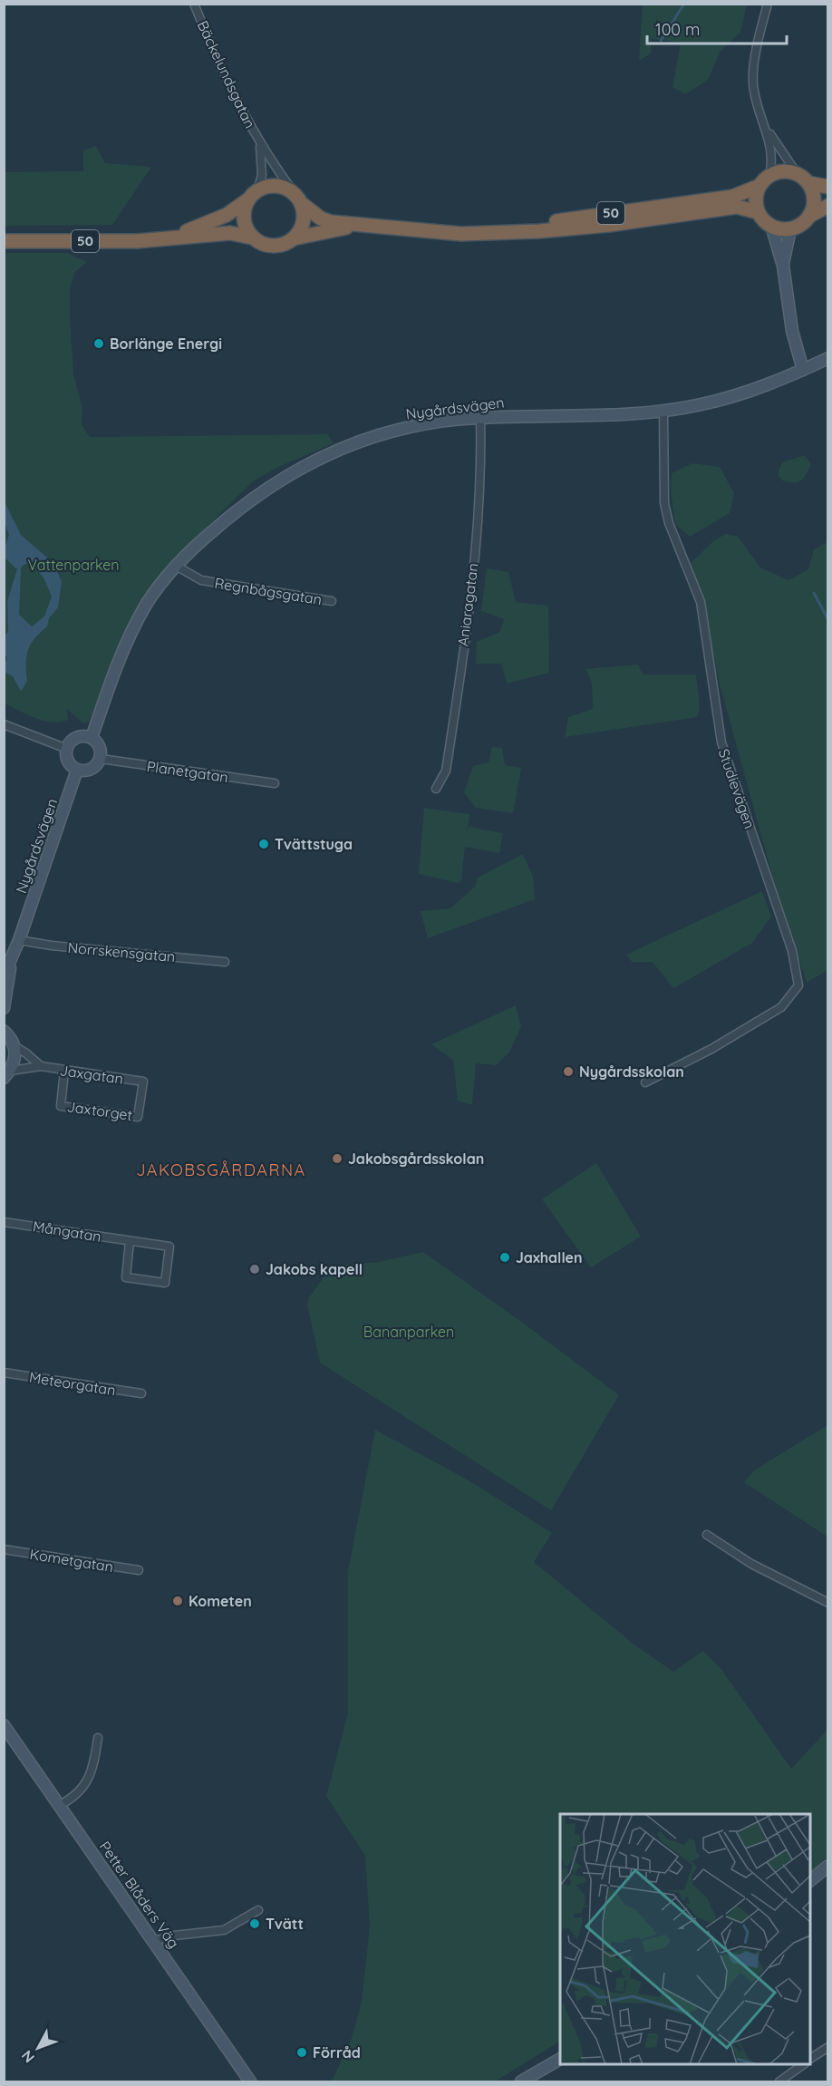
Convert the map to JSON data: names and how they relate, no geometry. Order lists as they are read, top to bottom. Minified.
{"streets":{"highway":["50"],"street":["Bäckelundsgatan","Nygårdsvägen","Regnbågsgatan","Aniaragatan","Planetgatan","Studievägen","Norrskensgatan","Jaxgatan","Jaxtorget","Mångatan","Meteorgatan","Kometgatan","Petter Blåders Väg"]},"crossings":[["Bäckelundsgatan","50"],["Nygårdsvägen","Regnbågsgatan"],["Nygårdsvägen","Aniaragatan"],["Nygårdsvägen","Planetgatan"],["Nygårdsvägen","Studievägen"],["Nygårdsvägen","Norrskensgatan"],["Jaxgatan","Jaxtorget"]],"districts":["JAKOBSGÅRDARNA"],"parks":["Vattenparken","Bananparken"],"places":["Borlänge Energi","Tvättstuga","Nygårdsskolan","Jakobsgårdsskolan","Jaxhallen","Jakobs kapell","Kometen","Tvätt","Förråd"],"scale_bar":"100 m","north":"bottom left"}
